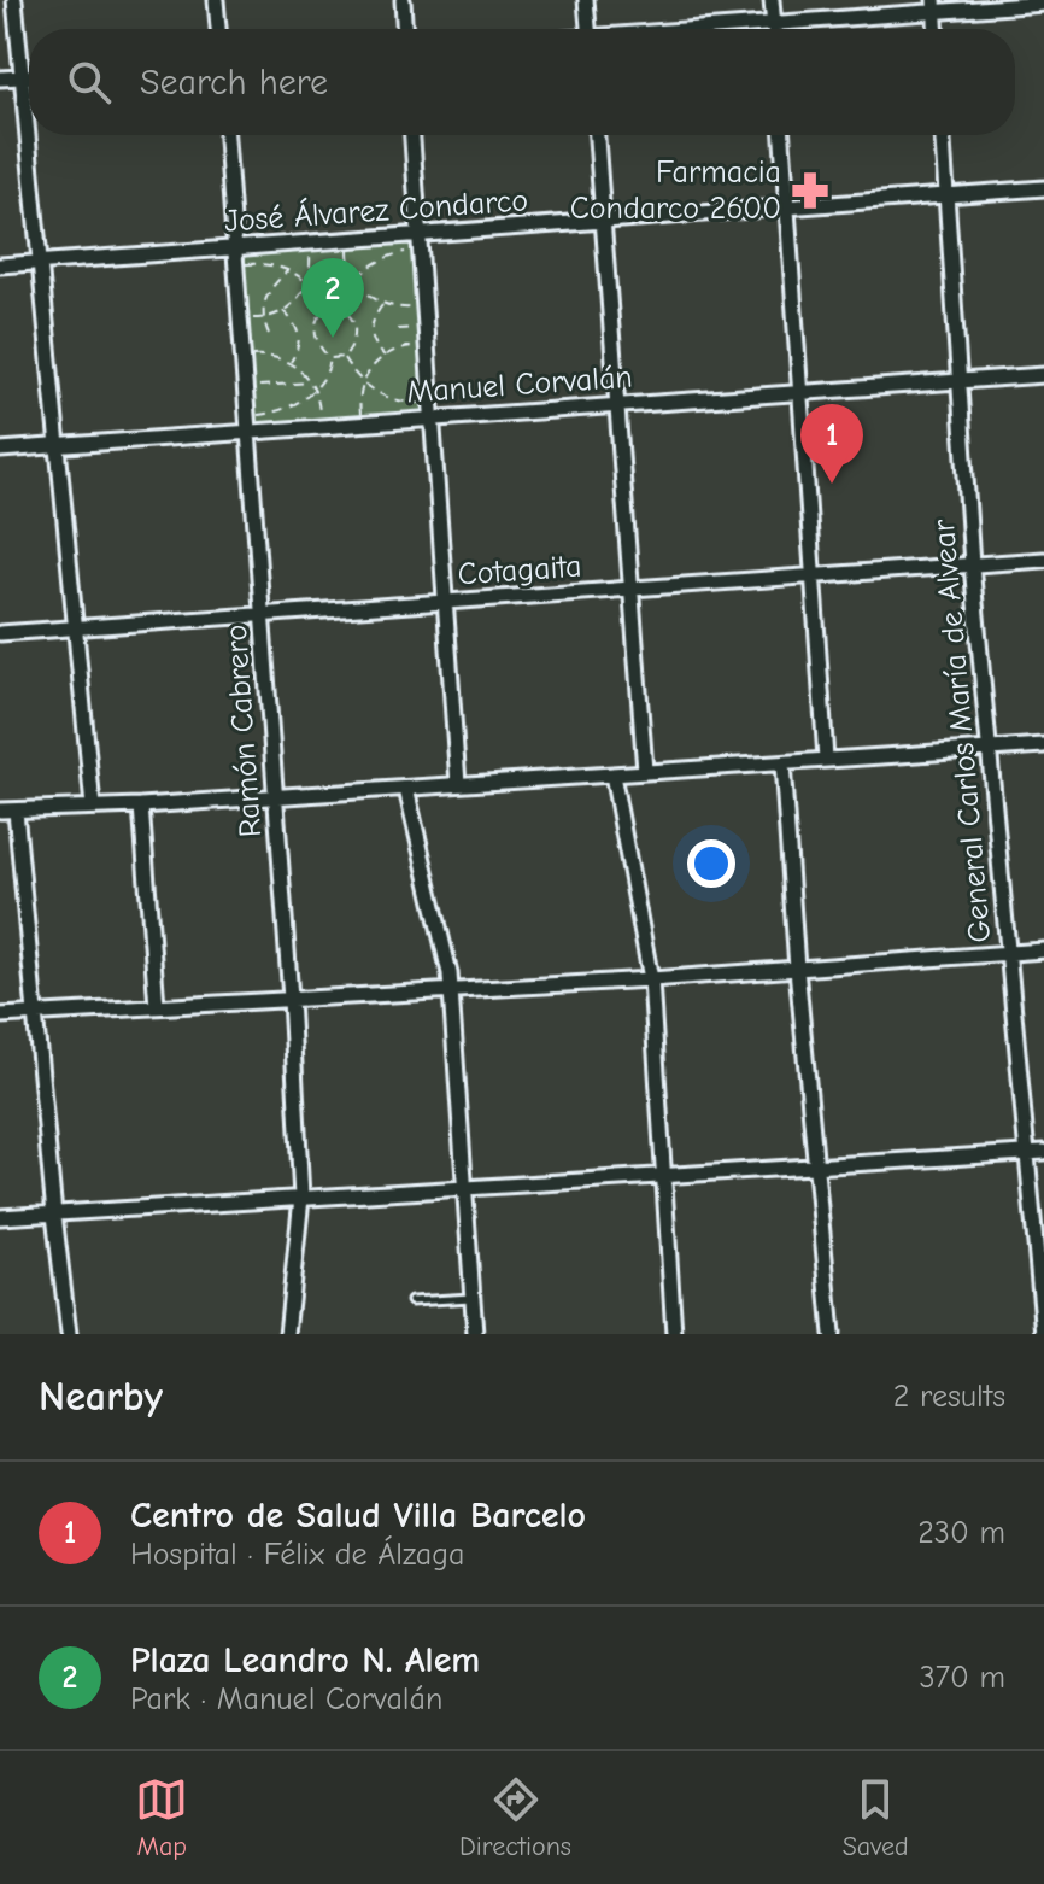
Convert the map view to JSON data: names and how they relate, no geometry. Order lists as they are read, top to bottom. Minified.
{"streets":{"street":["José Álvarez Condarco","Manuel Corvalán","Cotagaita","Ramón Cabrero","General Carlos María de Alvear"]},"crossings":[["José Álvarez Condarco","Ramón Cabrero"],["José Álvarez Condarco","General Carlos María de Alvear"],["Manuel Corvalán","Ramón Cabrero"],["Manuel Corvalán","General Carlos María de Alvear"],["Cotagaita","Ramón Cabrero"],["Cotagaita","General Carlos María de Alvear"]],"places":{"pharmacy":["Farmacia Condarco 2600"]},"page":{"search":"Search here","pins":["2","1"],"heading":["Nearby","2 results"],"list":[{"mark":"1","name":"Centro de Salud Villa Barcelo","note":"Hospital · Félix de Álzaga","value":"230 m"},{"mark":"2","name":"Plaza Leandro N. Alem","note":"Park · Manuel Corvalán","value":"370 m"}],"nav":["Map","Directions","Saved"]}}
